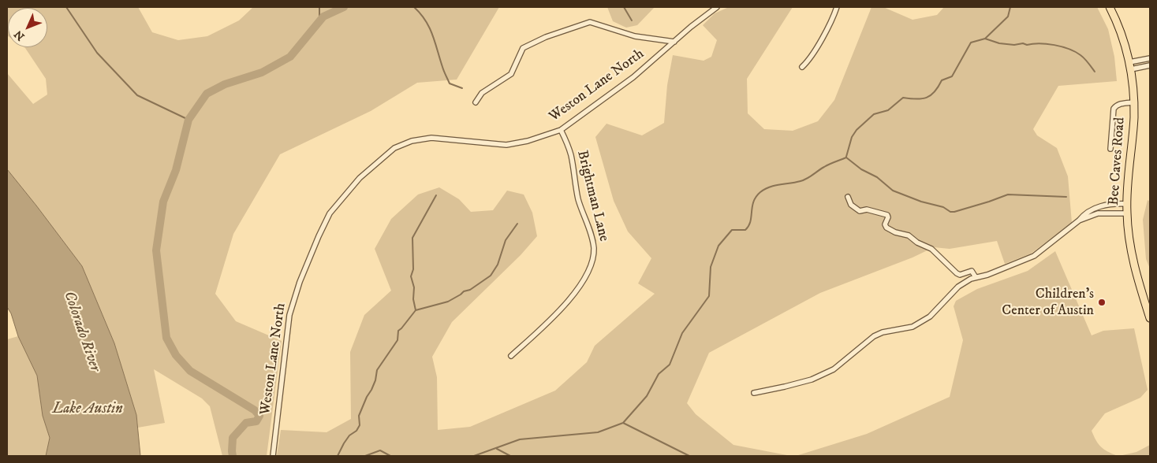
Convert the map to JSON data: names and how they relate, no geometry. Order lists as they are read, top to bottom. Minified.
{"streets":{"main road":["Bee Caves Road"],"street":["Weston Lane North","Brightman Lane"]},"crossings":[["Weston Lane North","Brightman Lane"]],"water":["Colorado River","Lake Austin"],"places":["Children's Center of Austin"],"north":"bottom left"}
